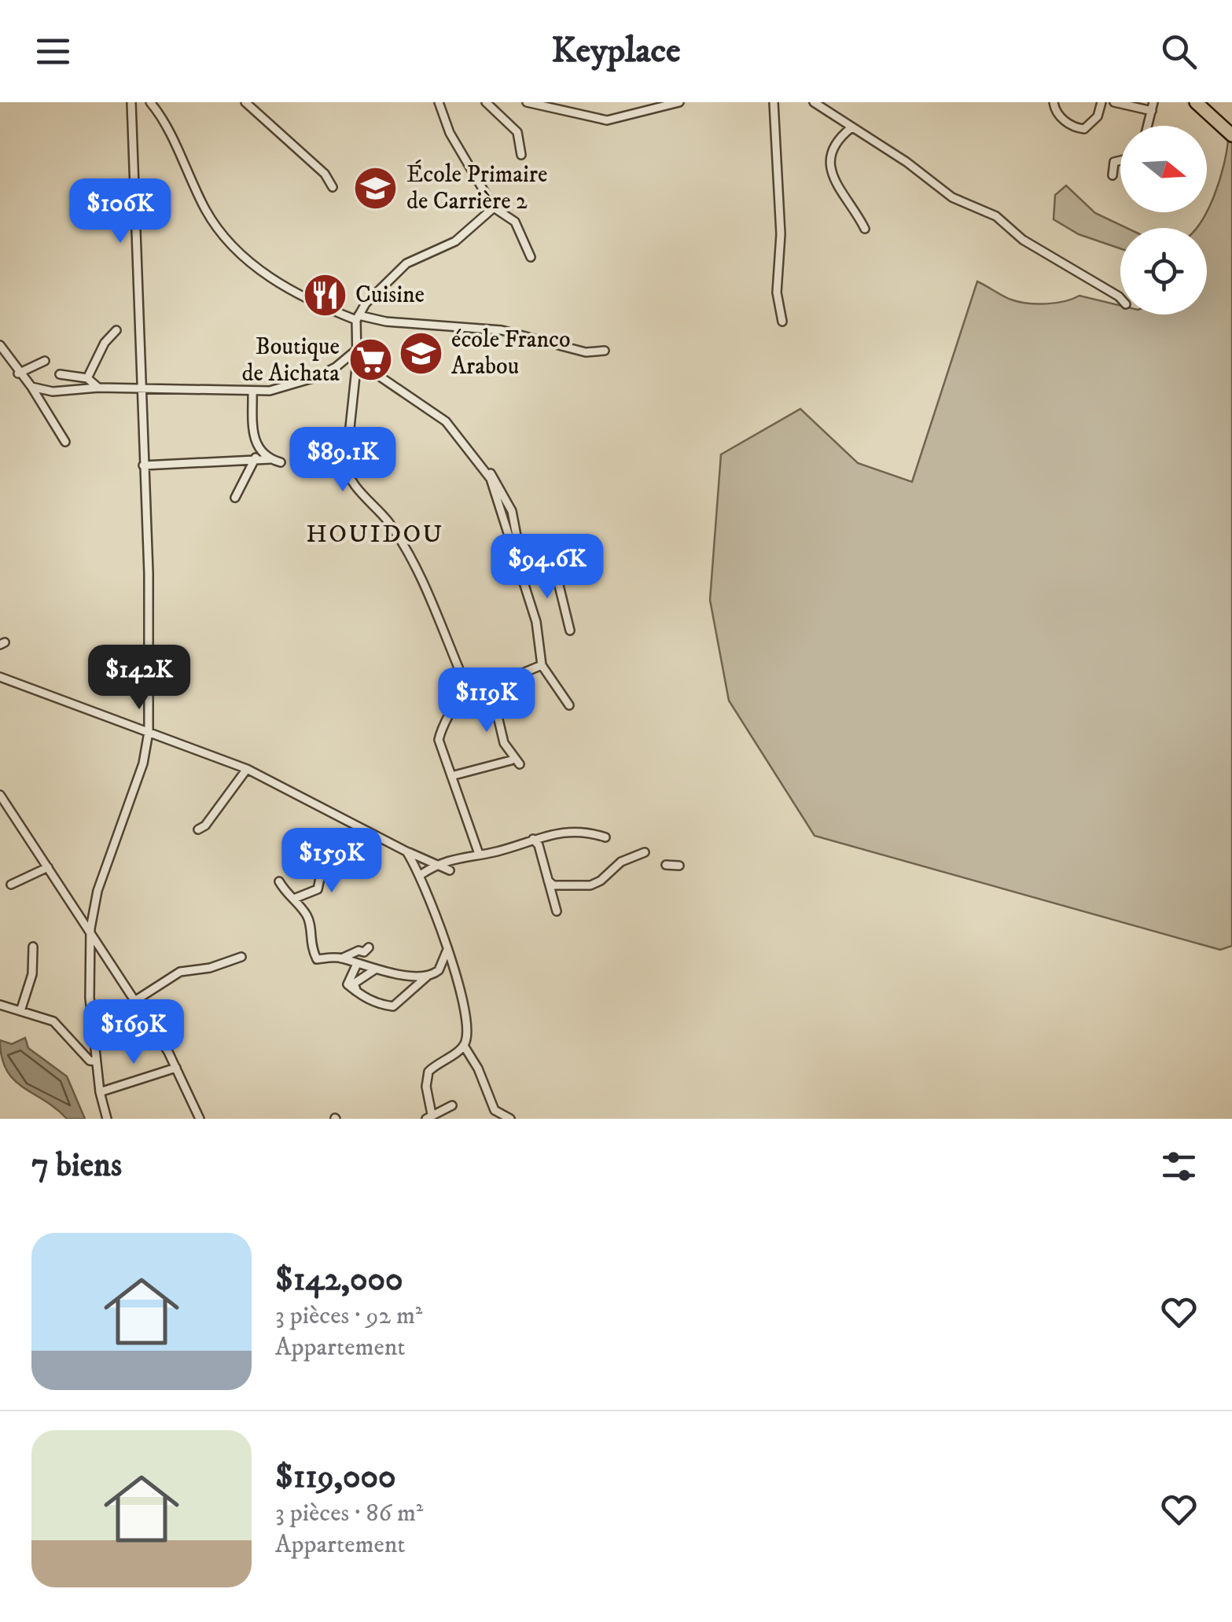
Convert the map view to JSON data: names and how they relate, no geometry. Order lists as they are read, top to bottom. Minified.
{"districts":["HOUIDOU"],"places":{"school or university":["École Primaire de Carrière 2","école Franco Arabou"],"restaurant":["Cuisine"],"supermarket":["Boutique de Aichata"]},"north":"right","page":{"header":"Keyplace","price":["$106K","$89.1K","$94.6K","$142K","$119K","$159K","$169K"],"heading":"7 biens","list":[{"name":"$142,000","note":"3 pièces · 92 m² · Appartement"},{"name":"$119,000","note":"3 pièces · 86 m² · Appartement"}]}}
